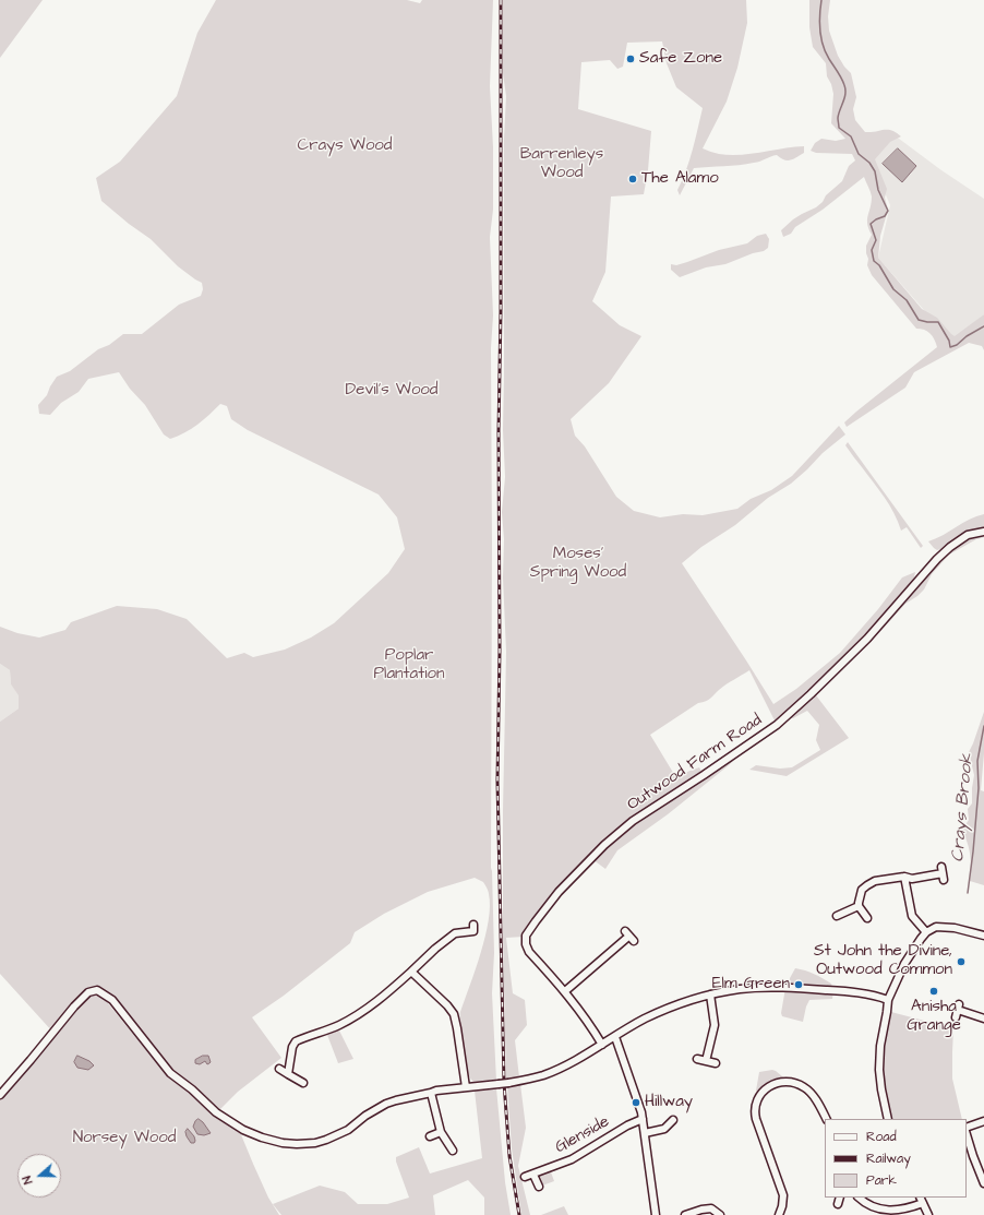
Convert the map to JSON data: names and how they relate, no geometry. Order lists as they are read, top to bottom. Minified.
{"streets":{"street":["Outwood Farm Road","Glenside"]},"water":["Crays Brook"],"parks":["Crays Wood","Barrenleys Wood","Devil's Wood","Moses' Spring Wood","Poplar Plantation","Norsey Wood"],"places":["Safe Zone","The Alamo","St John the Divine, Outwood Common","Elm Green","Anisha Grange","Hillway"],"legend":["Road","Railway","Park"],"north":"left"}
